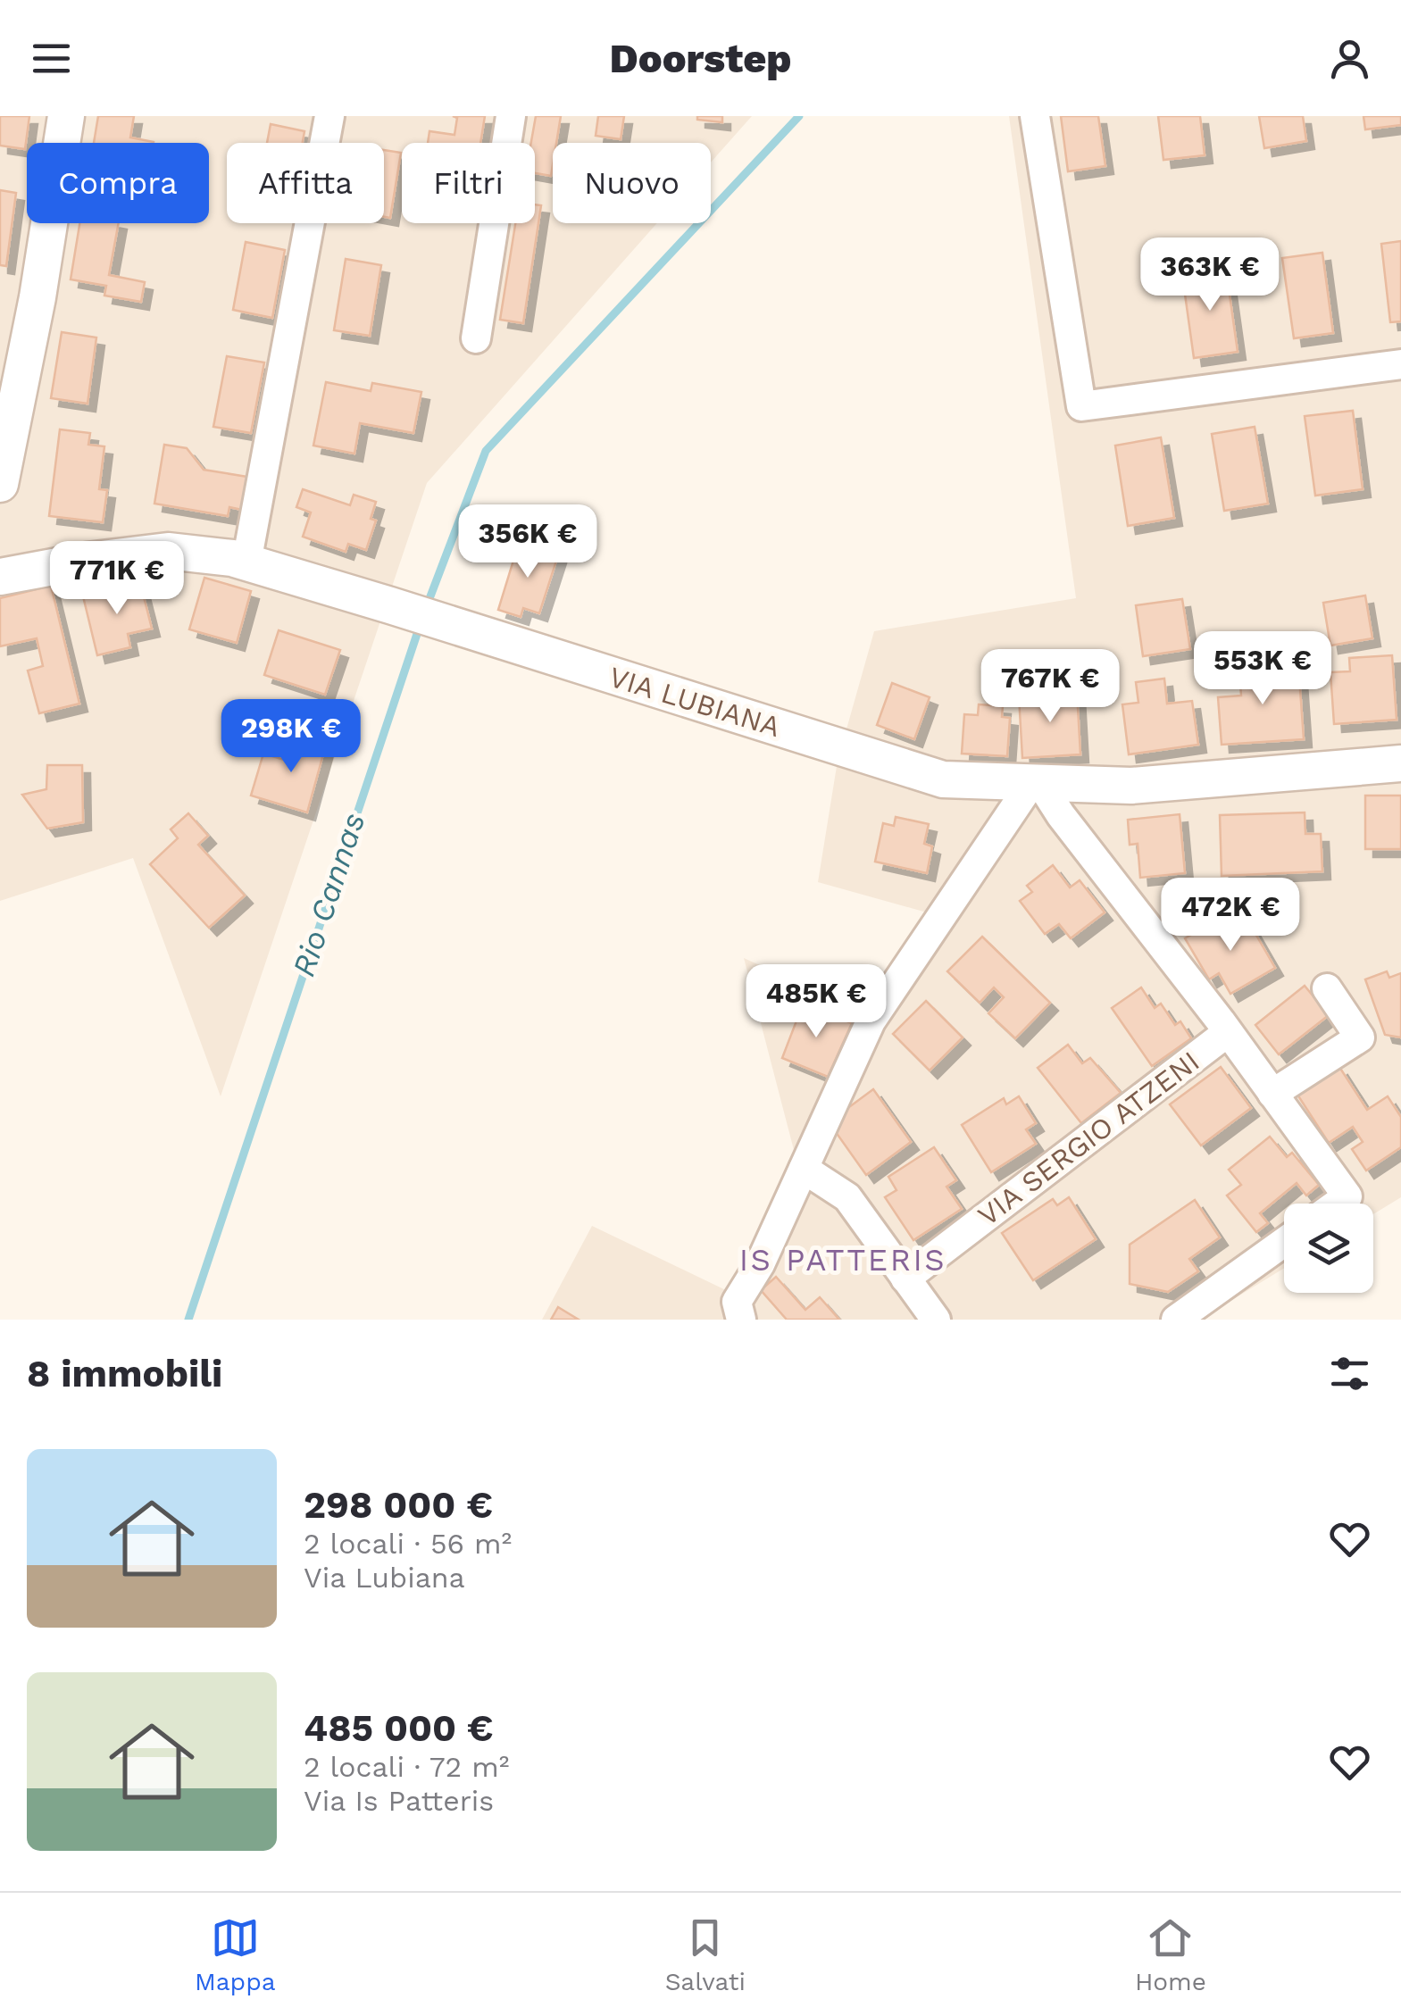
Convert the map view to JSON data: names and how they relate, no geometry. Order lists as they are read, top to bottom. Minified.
{"streets":{"street":["VIA LUBIANA","VIA SERGIO ATZENI"]},"districts":["IS PATTERIS"],"water":["Rio Cannas"],"page":{"header":"Doorstep","chip":["Compra","Affitta","Filtri","Nuovo"],"price":["363K €","356K €","771K €","553K €","767K €","298K €","472K €","485K €"],"heading":"8 immobili","list":[{"name":"298 000 €","note":"2 locali · 56 m² · Via Lubiana"},{"name":"485 000 €","note":"2 locali · 72 m² · Via Is Patteris"}],"tabs":["Mappa","Salvati","Home"]}}
